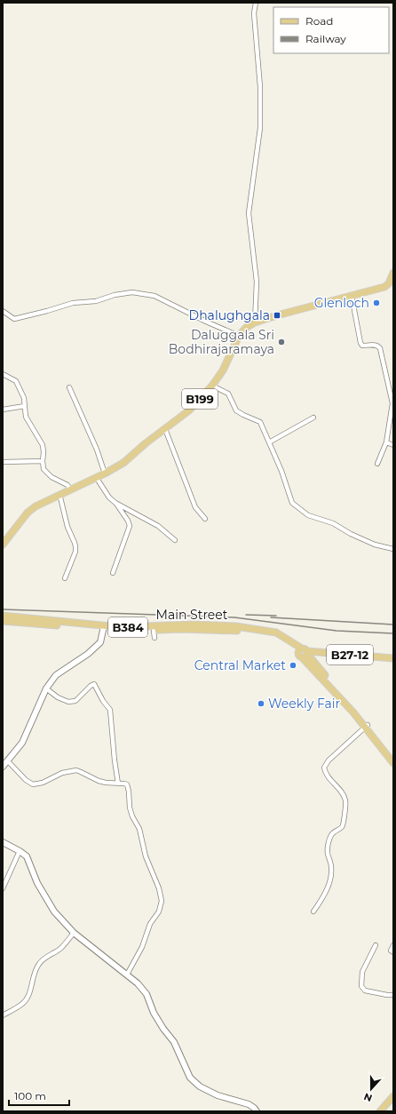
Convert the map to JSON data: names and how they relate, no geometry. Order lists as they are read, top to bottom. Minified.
{"streets":{"main road":["B199","Main Street","B384","B27-12"]},"crossings":[["Main Street","B384"],["Main Street","B27-12"]],"places":{"other":["Glenloch","Daluggala Sri Bodhirajaramaya","Central Market","Weekly Fair"],"transit":["Dhalughgala"]},"legend":["Road","Railway"],"scale_bar":"100 m","north":"bottom"}
